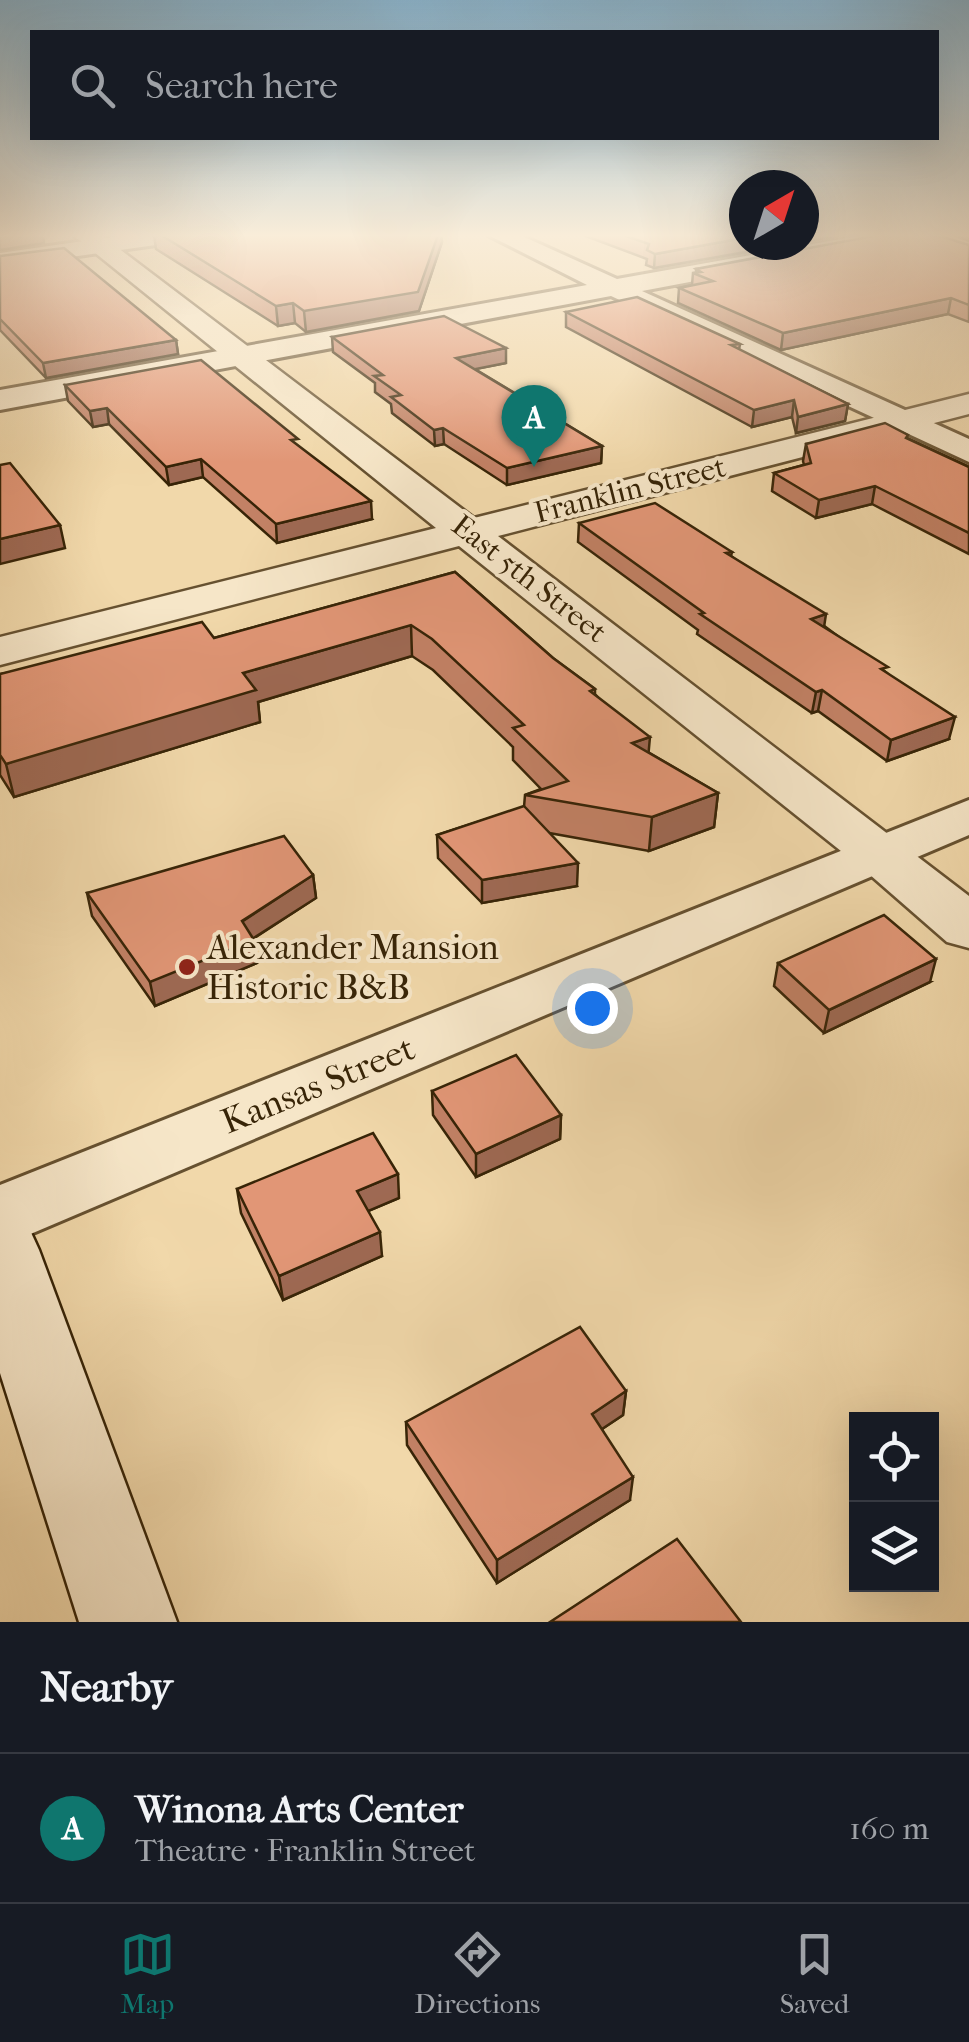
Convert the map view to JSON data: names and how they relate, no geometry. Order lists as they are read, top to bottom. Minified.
{"streets":{"street":["Franklin Street","East 5th Street","Kansas Street"]},"crossings":[["Franklin Street","East 5th Street"],["East 5th Street","Kansas Street"]],"places":["Alexander Mansion Historic B&B"],"north":"top right","page":{"search":"Search here","pins":"A","heading":"Nearby","list":[{"mark":"A","name":"Winona Arts Center","note":"Theatre · Franklin Street","value":"160 m"}],"nav":["Map","Directions","Saved"]}}
